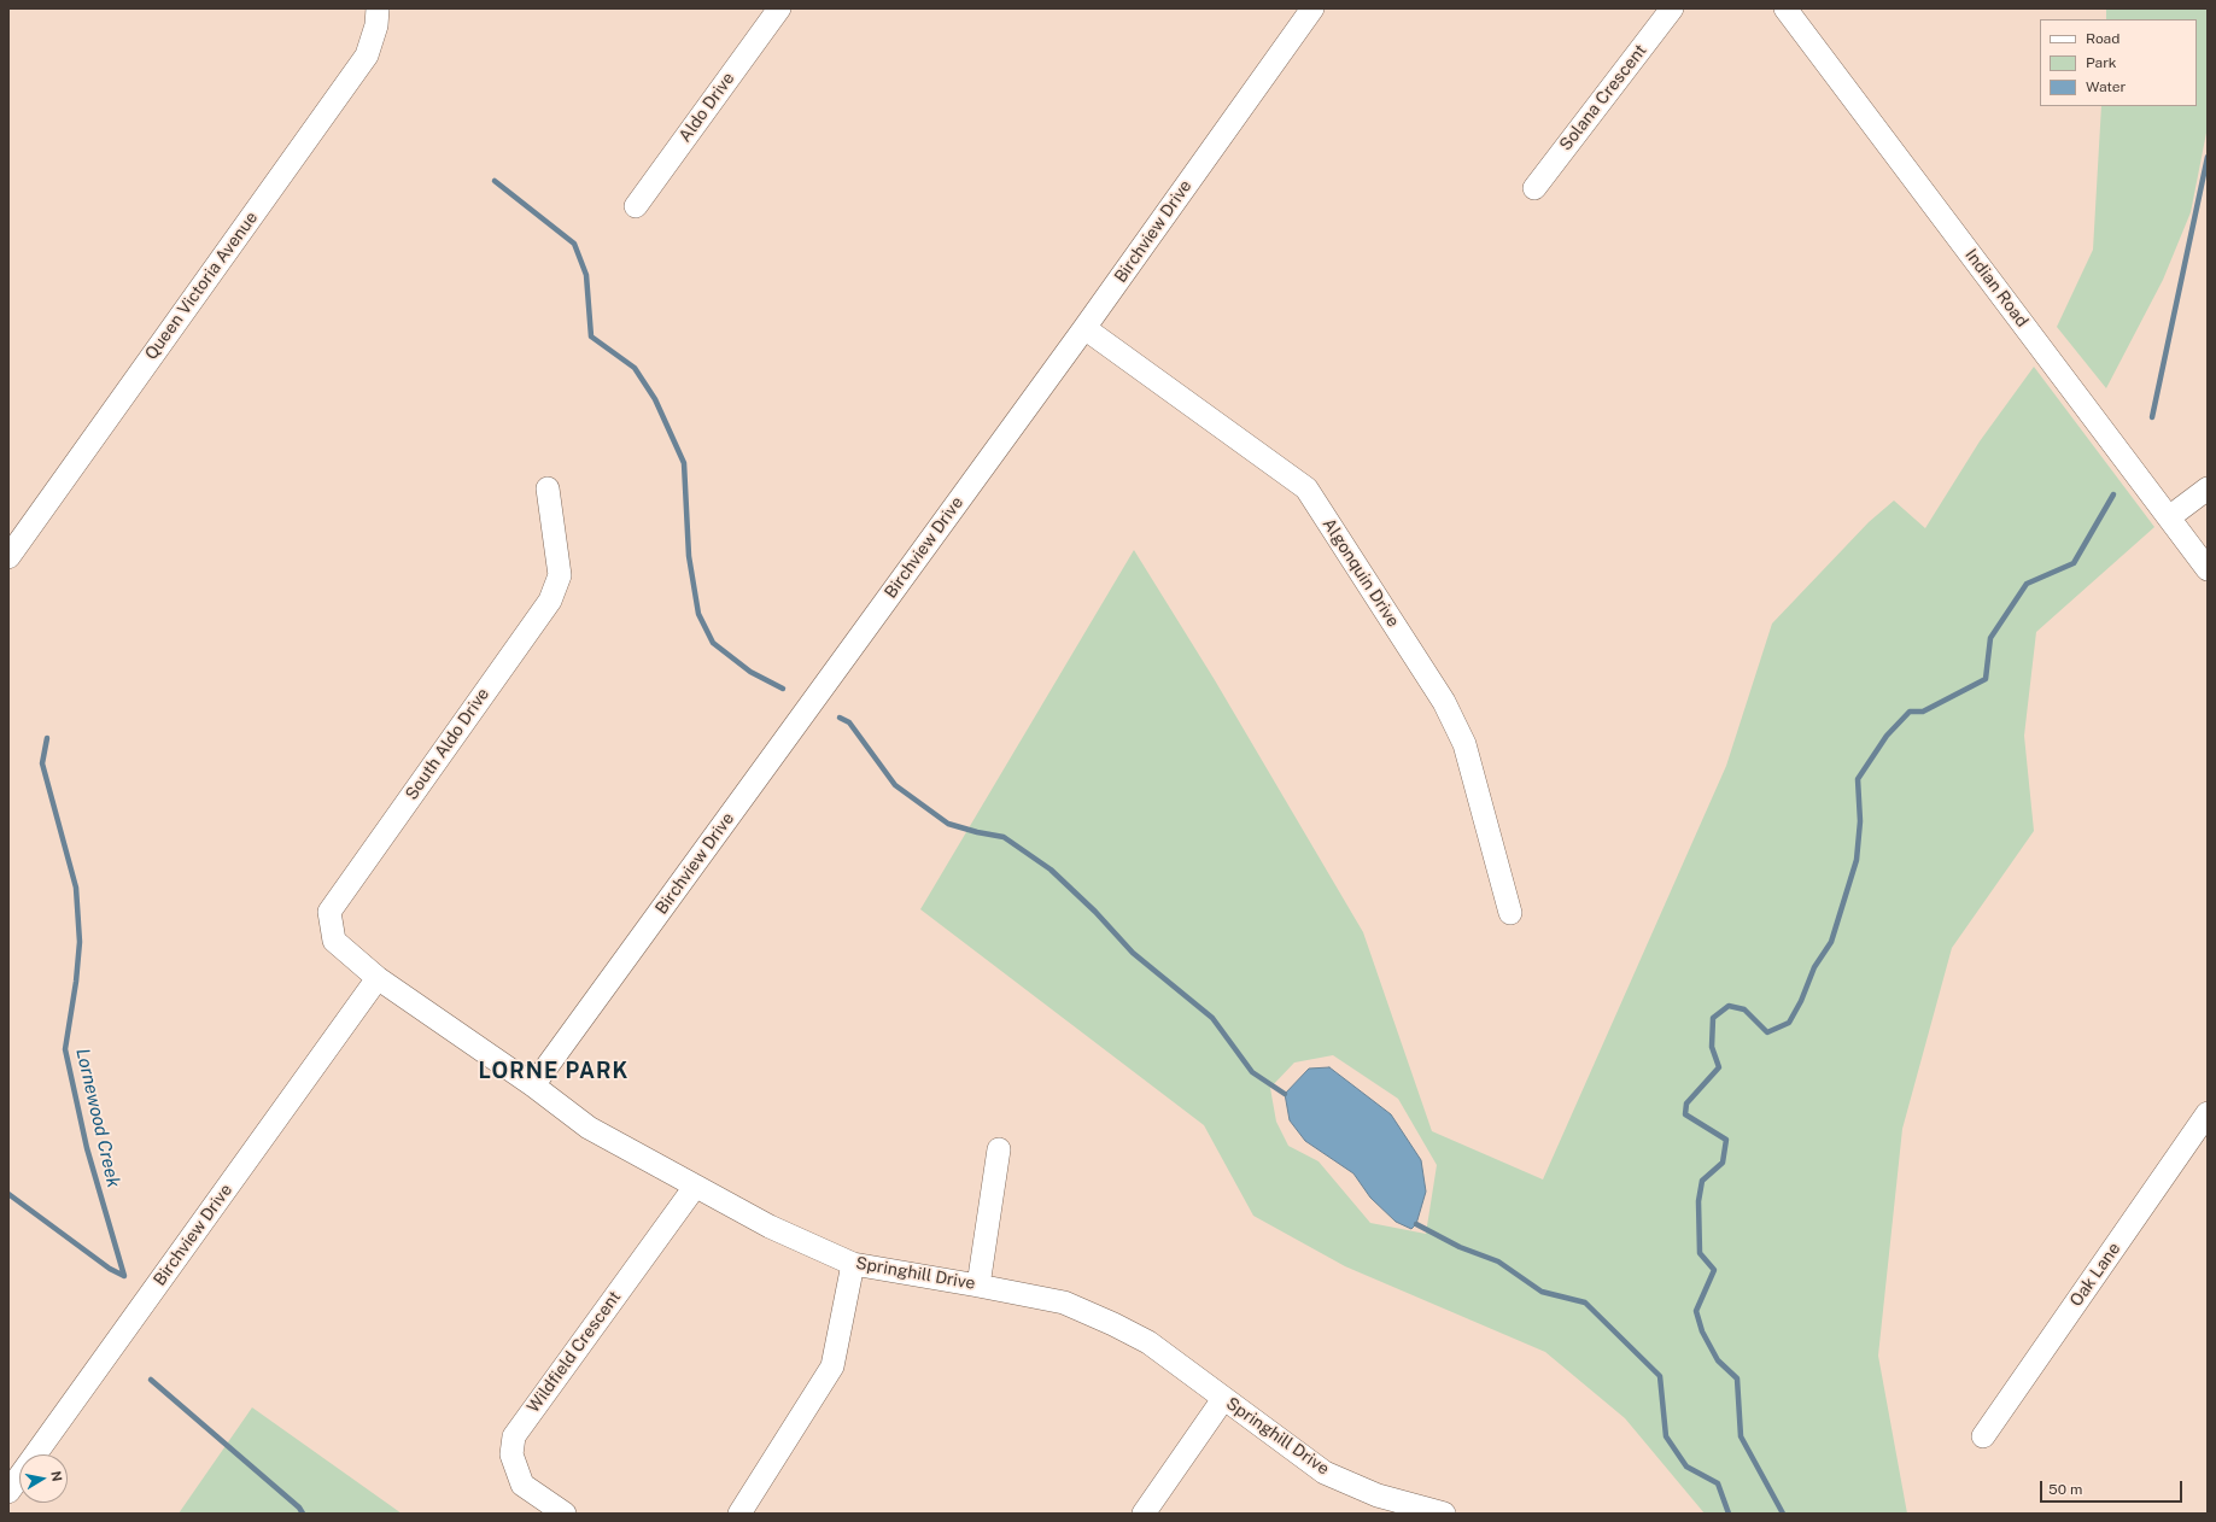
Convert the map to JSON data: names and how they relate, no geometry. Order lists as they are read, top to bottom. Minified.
{"streets":{"street":["Solana Crescent","Aldo Drive","Birchview Drive","Queen Victoria Avenue","Indian Road","Algonquin Drive","South Aldo Drive","Springhill Drive","Oak Lane","Wildfield Crescent"]},"crossings":[["Birchview Drive","Algonquin Drive"],["Birchview Drive","South Aldo Drive"],["Birchview Drive","Springhill Drive"],["South Aldo Drive","Springhill Drive"],["Springhill Drive","Wildfield Crescent"]],"districts":["LORNE PARK"],"water":["Lornewood Creek"],"legend":["Road","Park","Water"],"scale_bar":"50 m","north":"right"}
